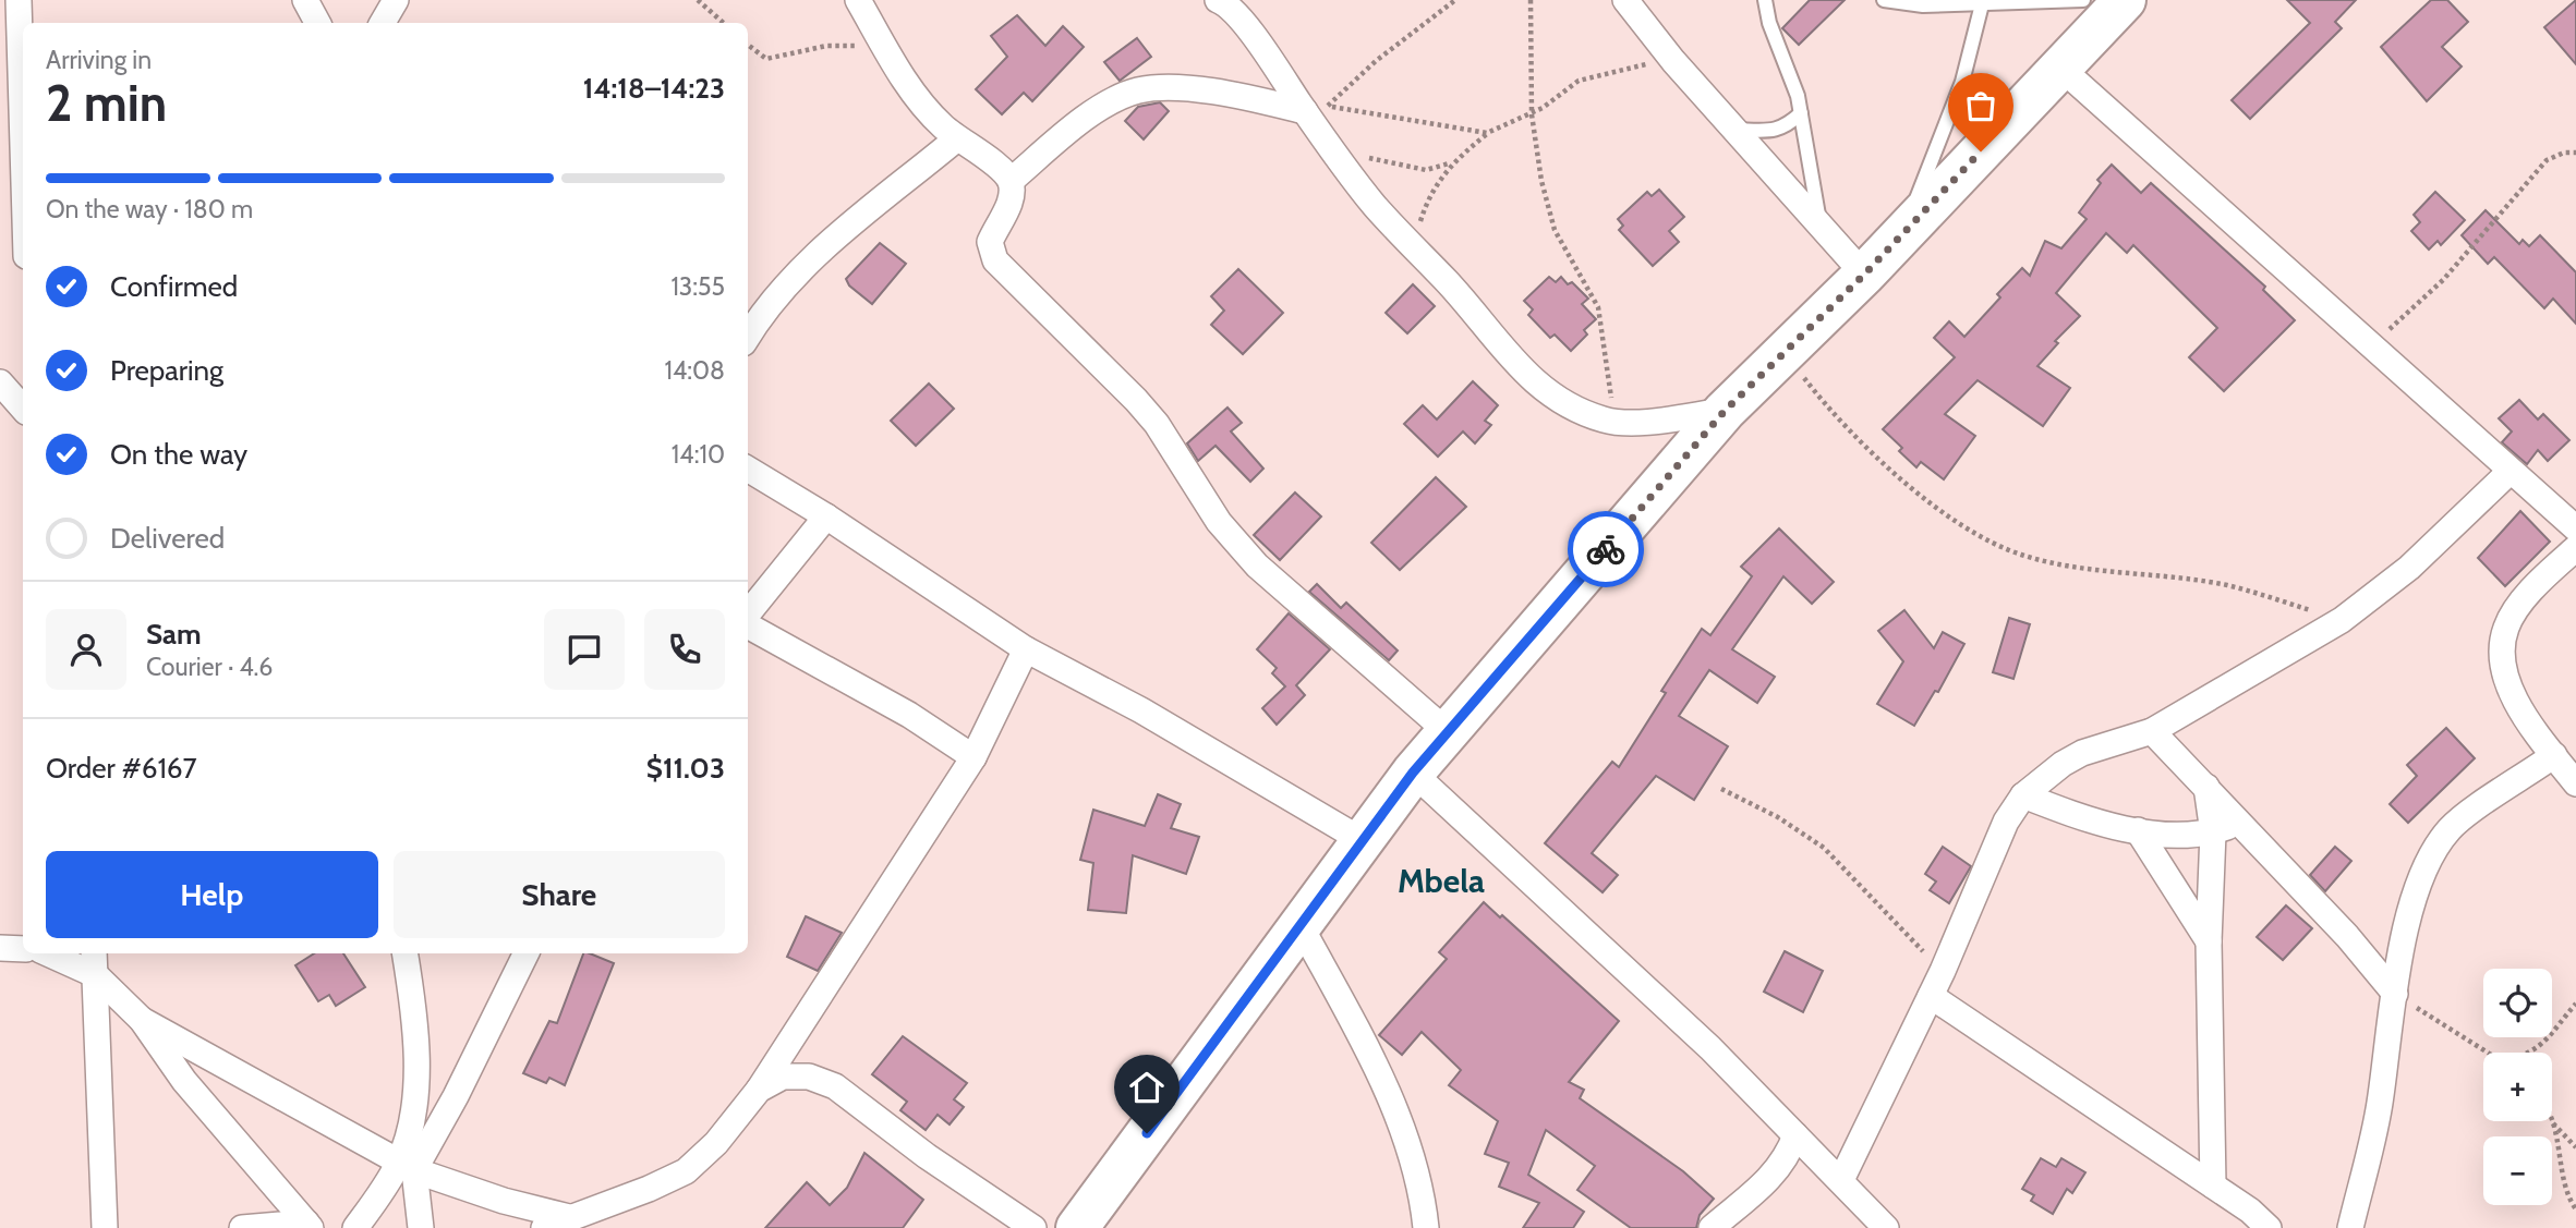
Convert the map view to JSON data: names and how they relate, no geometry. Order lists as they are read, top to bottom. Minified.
{"districts":["Mbela"],"page":{"heading":["2 min","Arriving in","14:18–14:23"],"panel":["Sam","Courier · 4.6","Order #6167","$11.03"],"bar":"On the way · 180 m","list":[["Confirmed","13:55"],["Preparing","14:08"],["On the way","14:10"],"Delivered"],"buttons":["Help","Share"],"map_buttons":["+","−"]}}
